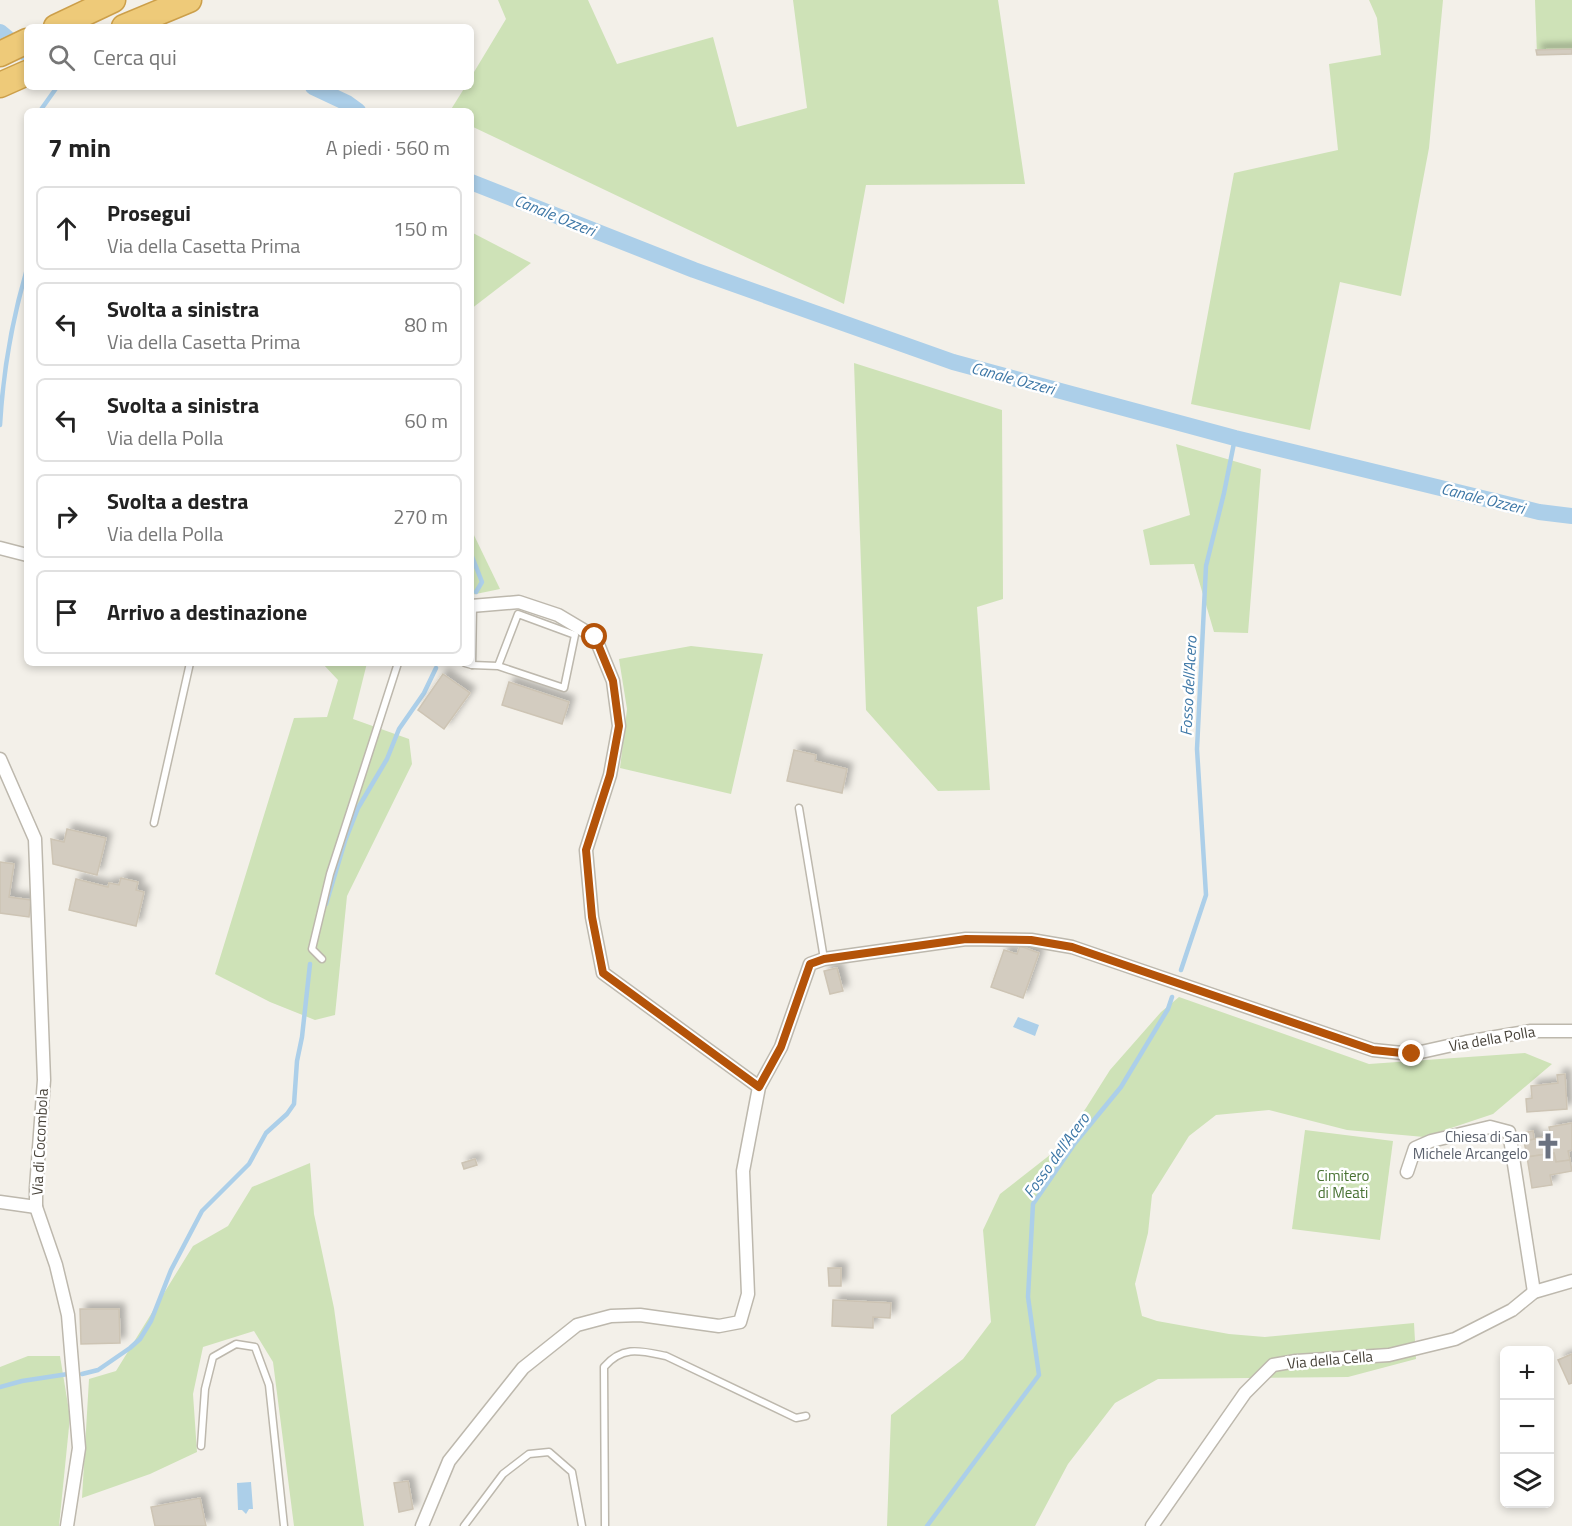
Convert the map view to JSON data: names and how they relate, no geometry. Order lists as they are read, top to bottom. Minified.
{"streets":{"street":["Via della Polla","Via di Cocombola","Via della Cella"]},"water":["Canale Ozzeri","Fosso dell'Acero"],"parks":["Cimitero di Meati"],"places":{"church":["Chiesa di San Michele Arcangelo"]},"page":{"search":"Cerca qui","heading":["7 min","A piedi · 560 m"],"list":[["Prosegui","Via della Casetta Prima","150 m"],["Svolta a sinistra","Via della Casetta Prima","80 m"],["Svolta a sinistra","Via della Polla","60 m"],["Svolta a destra","Via della Polla","270 m"],"Arrivo a destinazione"],"map_buttons":["+","−"]}}
